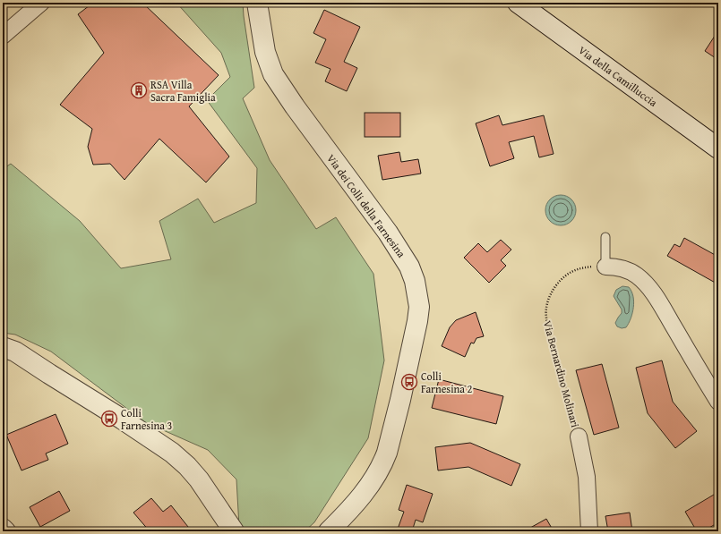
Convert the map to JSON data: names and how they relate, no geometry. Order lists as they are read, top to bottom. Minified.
{"streets":{"street":["Via della Camilluccia","Via dei Colli della Farnesina","Via Bernardino Molinari"]},"places":{"building":["RSA Villa Sacra Famiglia"],"bus stop":["Colli Farnesina 2","Colli Farnesina 3"]}}
